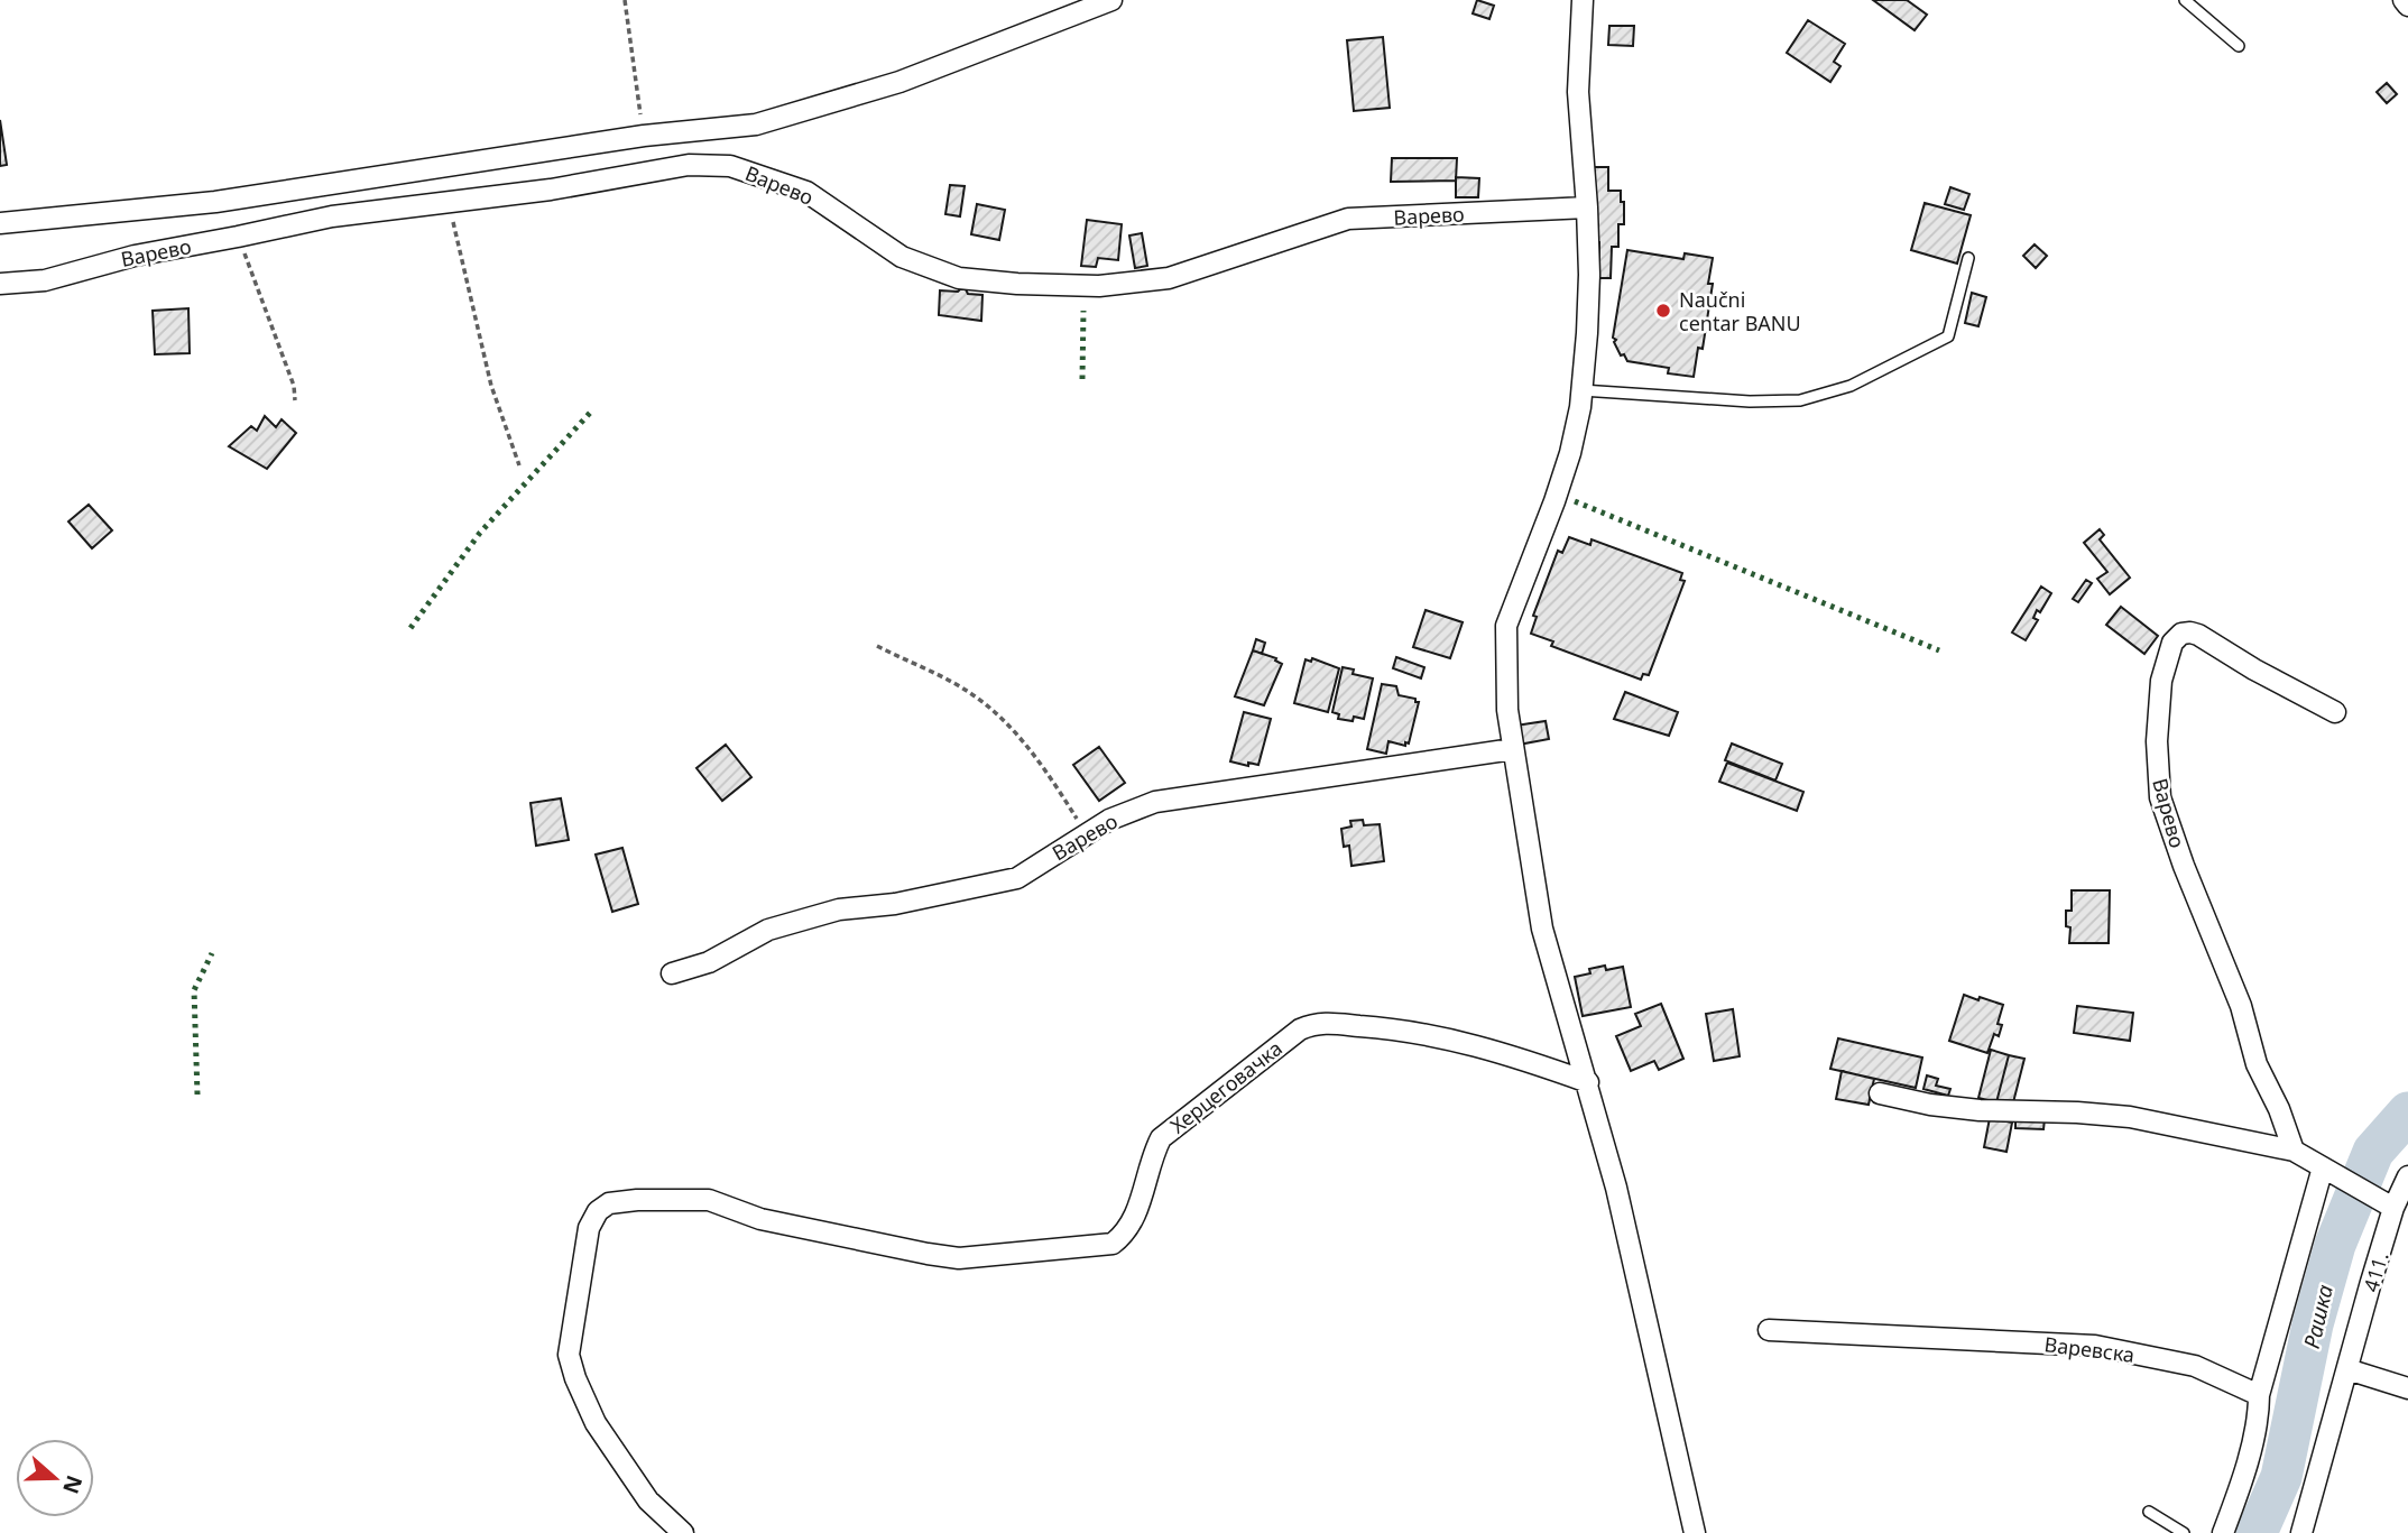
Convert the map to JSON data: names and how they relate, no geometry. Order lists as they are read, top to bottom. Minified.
{"streets":{"street":["Варево","Херцеговачка","411.","Варевска"]},"water":["Рашка"],"places":["Naučni centar BANU"],"north":"right"}
